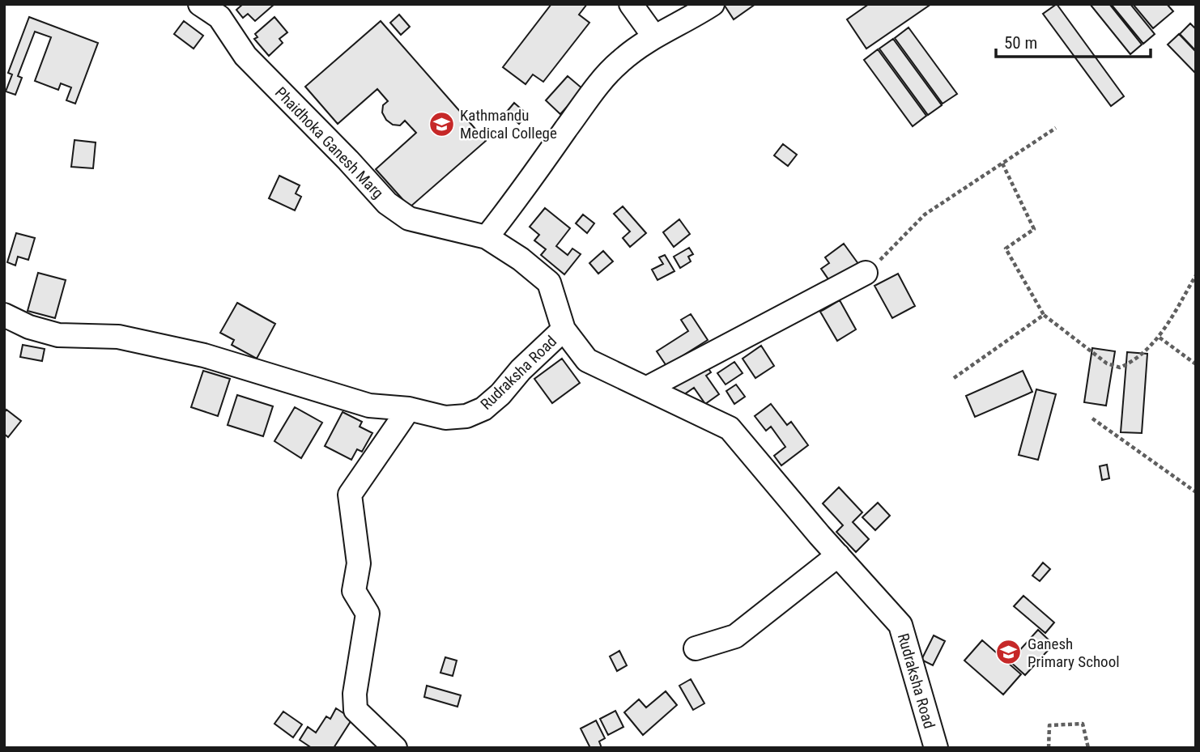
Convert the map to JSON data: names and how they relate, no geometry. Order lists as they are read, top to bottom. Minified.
{"streets":{"street":["Phaidhoka Ganesh Marg","Rudraksha Road"]},"crossings":[["Phaidhoka Ganesh Marg","Rudraksha Road"]],"places":{"school or university":["Kathmandu Medical College","Ganesh Primary School"]},"scale_bar":"50 m"}
